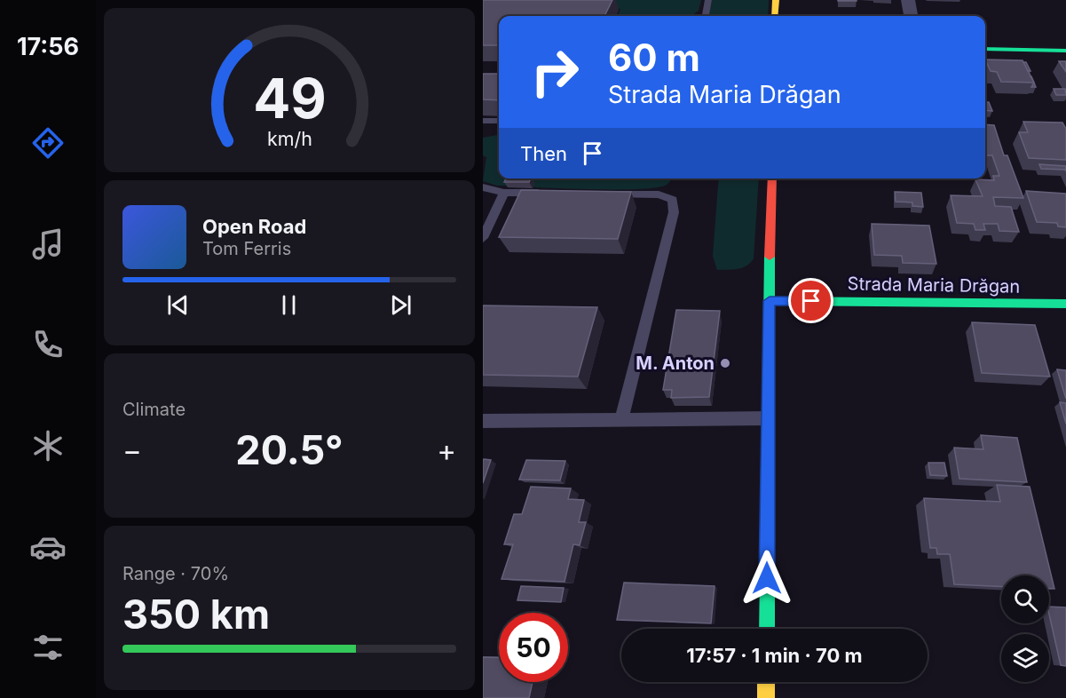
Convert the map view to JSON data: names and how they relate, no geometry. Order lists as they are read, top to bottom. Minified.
{"streets":{"main road":["Strada Maria Drăgan"]},"places":["M. Anton"],"page":{"tabs":"17:56","turn":["60 m","Strada Maria Drăgan"],"then":"Then","song":["Open Road","Tom Ferris"],"tile":["Climate",["Range · 70%","350 km"]],"heat":["−","20.5°","+"],"limit":"50","trip":"17:57 · 1 min · 70 m","gauge":["49","km/h"]}}
